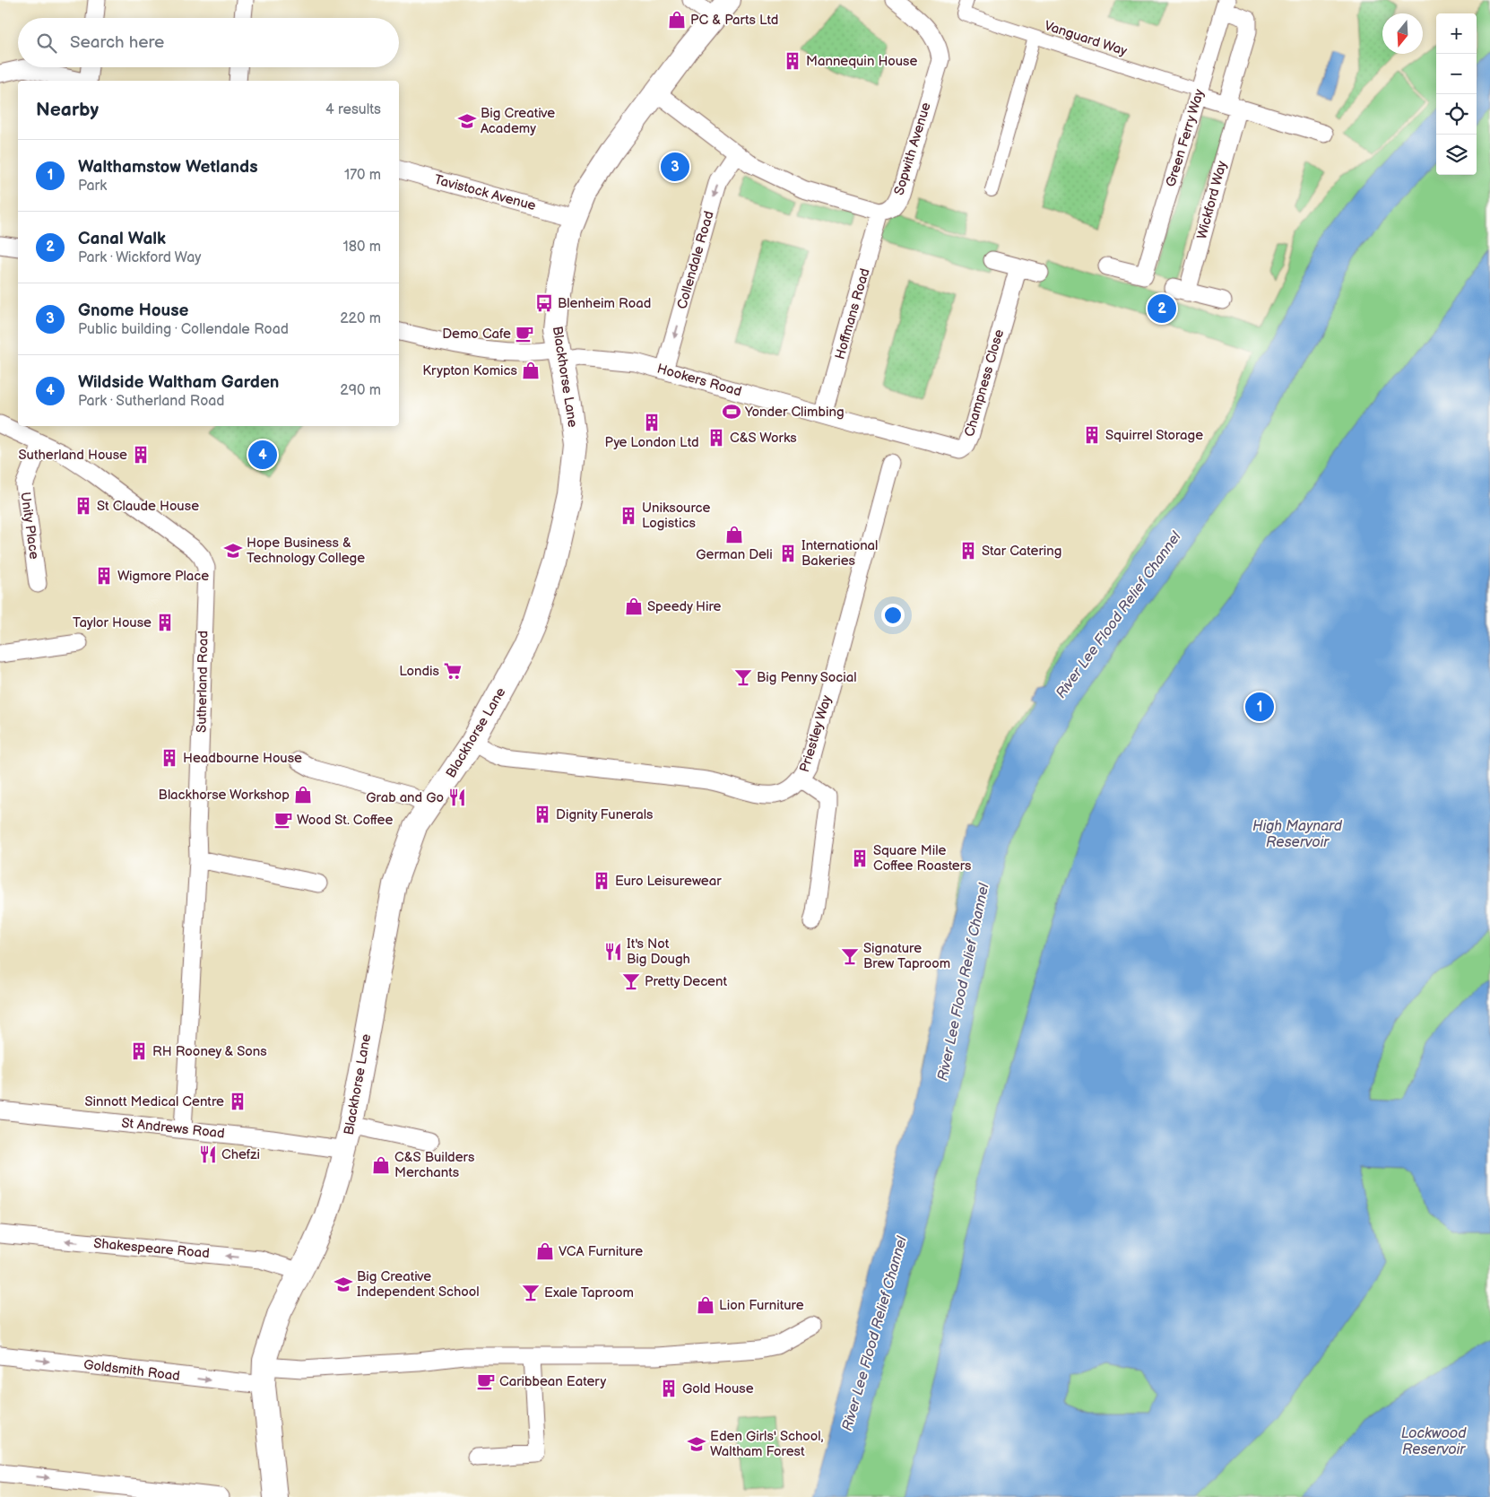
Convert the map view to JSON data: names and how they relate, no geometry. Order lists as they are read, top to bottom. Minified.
{"streets":{"main road":["Blackhorse Lane"],"street":["Vanguard Way","Green Ferry Way","Sopwith Avenue","Tavistock Avenue","Wickford Way","Collendale Road","Hoffmans Road","Hookers Road","Champness Close","Unity Place","Sutherland Road","Priestley Way","St Andrews Road","Shakespeare Road","Goldsmith Road"]},"crossings":[["Vanguard Way","Green Ferry Way"],["Green Ferry Way","Wickford Way"],["Sopwith Avenue","Hoffmans Road"],["Tavistock Avenue","Blackhorse Lane"],["Collendale Road","Hookers Road"],["Hoffmans Road","Hookers Road"],["Blackhorse Lane","Hookers Road"],["Blackhorse Lane","Priestley Way"],["Blackhorse Lane","St Andrews Road"],["Blackhorse Lane","Shakespeare Road"],["Blackhorse Lane","Goldsmith Road"],["Hookers Road","Champness Close"],["Unity Place","Sutherland Road"],["Sutherland Road","St Andrews Road"]],"one_way":["Collendale Road","Shakespeare Road"],"water":["River Lee Flood Relief Channel","High Maynard Reservoir","Lockwood Reservoir"],"places":{"shop":["PC & Parts Ltd","Krypton Komics","German Deli","Speedy Hire","Blackhorse Workshop","C&S Builders Merchants","VCA Furniture","Lion Furniture"],"building":["Mannequin House","Pye London Ltd","Squirrel Storage","C&S Works","Sutherland House","St Claude House","Uniksource Logistics","Star Catering","International Bakeries","Wigmore Place","Taylor House","Headbourne House","Dignity Funerals","Square Mile Coffee Roasters","Euro Leisurewear","RH Rooney & Sons","Sinnott Medical Centre","Gold House"],"school or university":["Big Creative Academy","Hope Business & Technology College","Big Creative Independent School","Eden Girls' School, Waltham Forest"],"bus stop":["Blenheim Road"],"cafe":["Demo Cafe","Wood St. Coffee","Caribbean Eatery"],"sports":["Yonder Climbing"],"supermarket":["Londis"],"bar":["Big Penny Social","Signature Brew Taproom","Pretty Decent","Exale Taproom"],"restaurant":["Grab and Go","It's Not Big Dough","Chefzi"]},"north":"bottom","page":{"map_buttons":["+","−"],"search":"Search here","heading":["Nearby","4 results"],"list":[{"mark":"1","name":"Walthamstow Wetlands","note":"Park","value":"170 m"},{"mark":"2","name":"Canal Walk","note":"Park · Wickford Way","value":"180 m"},{"mark":"3","name":"Gnome House","note":"Public building · Collendale Road","value":"220 m"},{"mark":"4","name":"Wildside Waltham Garden","note":"Park · Sutherland Road","value":"290 m"}],"pins":["3","2","4","1"]}}
